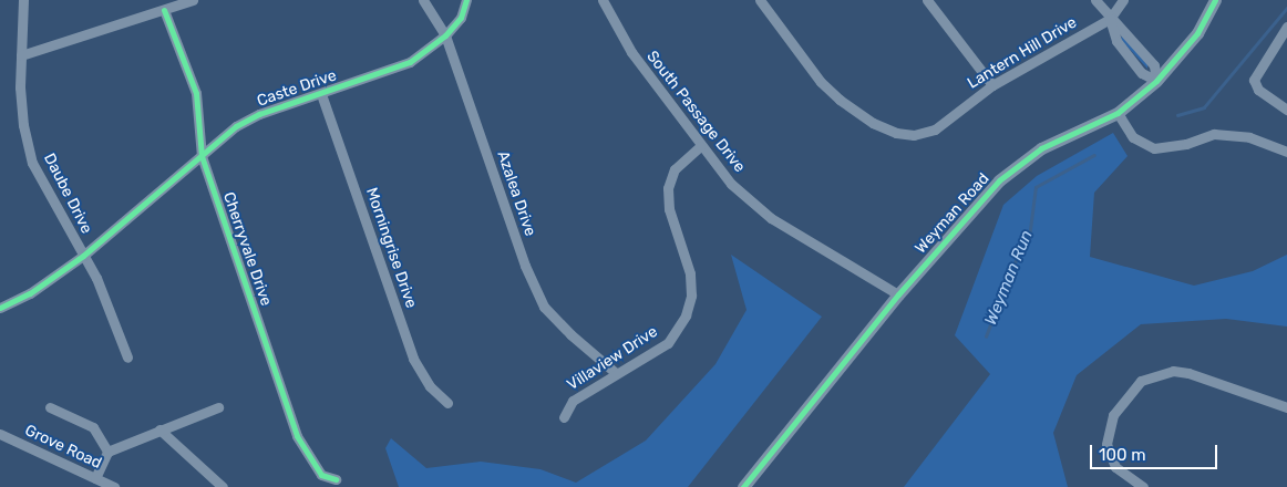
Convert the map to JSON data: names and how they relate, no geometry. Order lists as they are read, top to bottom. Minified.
{"streets":{"street":["Lantern Hill Drive","Caste Drive","South Passage Drive","Daube Drive","Azalea Drive","Weyman Road","Morningrise Drive","Cherryvale Drive","Villaview Drive","Grove Road"]},"crossings":[["Caste Drive","Daube Drive"],["Caste Drive","Azalea Drive"],["Caste Drive","Morningrise Drive"],["Caste Drive","Cherryvale Drive"],["South Passage Drive","Weyman Road"],["South Passage Drive","Villaview Drive"],["Azalea Drive","Villaview Drive"]],"water":["Weyman Run"],"scale_bar":"100 m"}
